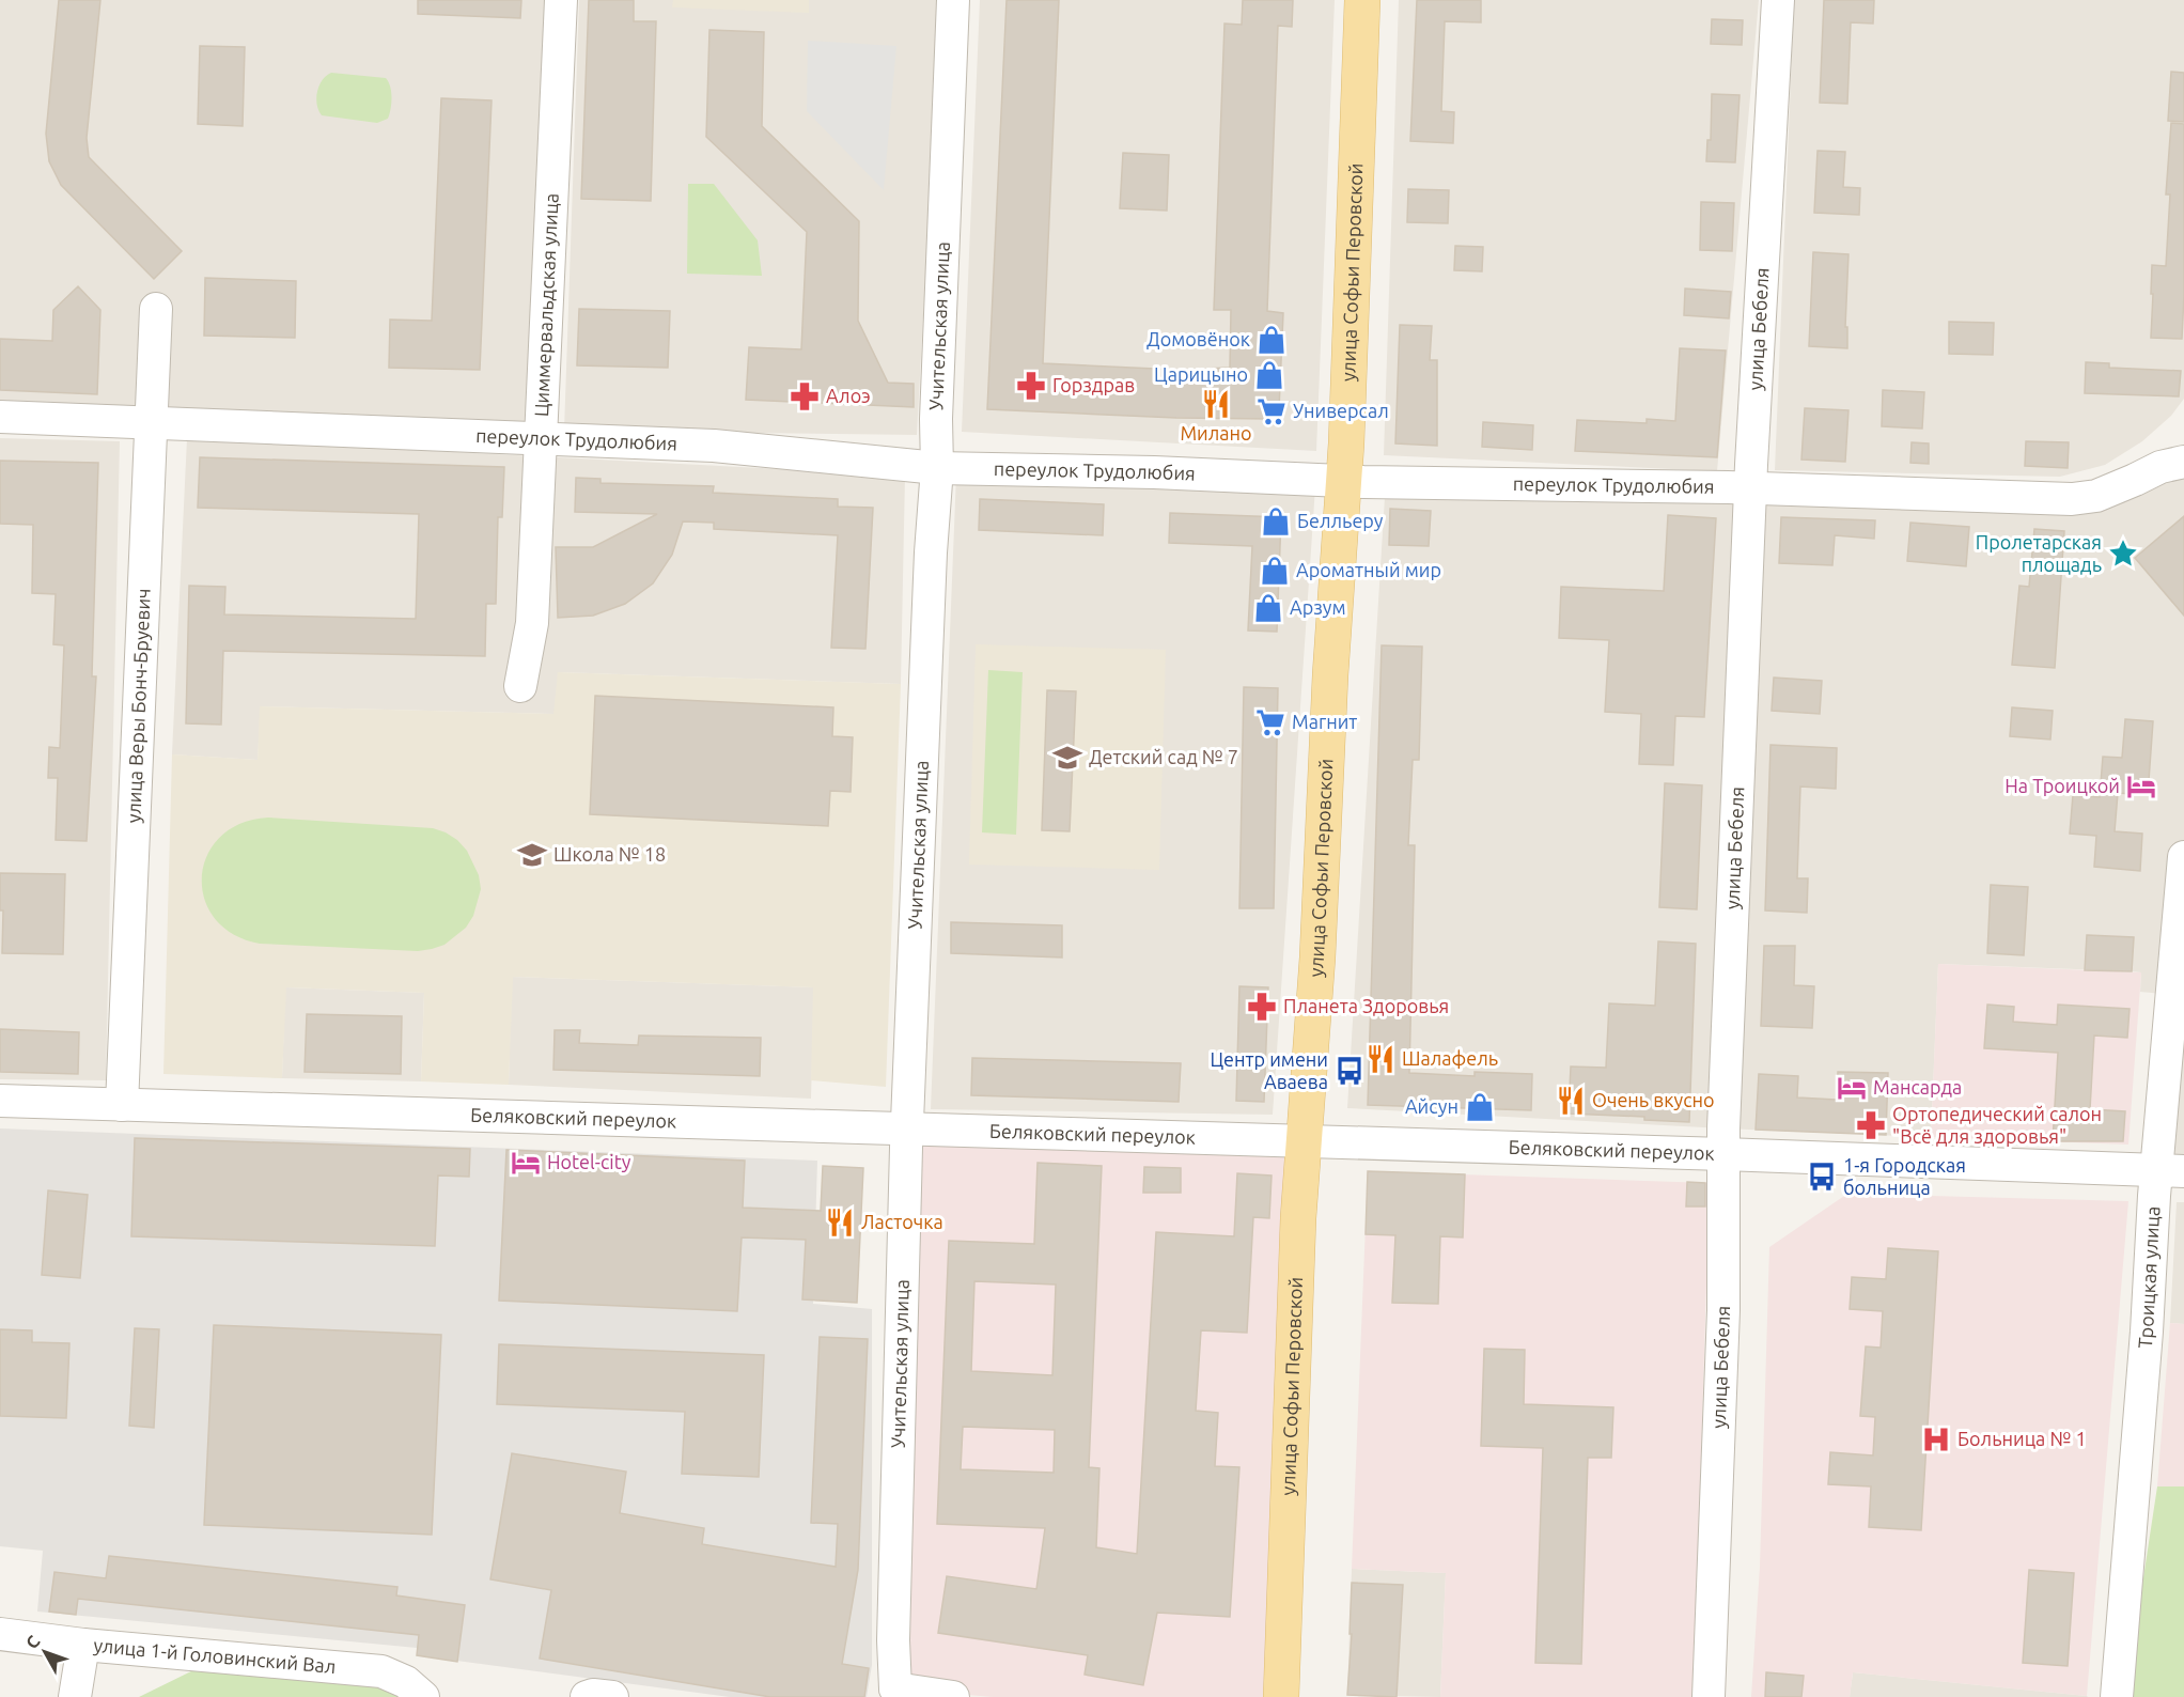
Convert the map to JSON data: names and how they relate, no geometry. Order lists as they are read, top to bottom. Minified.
{"streets":{"main road":["улица Софьи Перовской"],"street":["Циммервальдская улица","Учительская улица","улица Бебеля","переулок Трудолюбия","улица Веры Бонч-Бруевич","Беляковский переулок","Троицкая улица","улица 1-й Головинский Вал"]},"crossings":[["улица Софьи Перовской","переулок Трудолюбия"],["улица Софьи Перовской","Беляковский переулок"],["Циммервальдская улица","переулок Трудолюбия"],["Учительская улица","переулок Трудолюбия"],["Учительская улица","Беляковский переулок"],["улица Бебеля","переулок Трудолюбия"],["улица Бебеля","Беляковский переулок"],["переулок Трудолюбия","улица Веры Бонч-Бруевич"],["улица Веры Бонч-Бруевич","Беляковский переулок"],["Беляковский переулок","Троицкая улица"]],"places":{"shop":["Домовёнок","Царицыно","Белльеру","Ароматный мир","Арзум","Айсун"],"pharmacy":["Горздрав","Алоэ","Планета Здоровья","Ортопедический салон \"Всё для здоровья\""],"restaurant":["Милано","Шалафель","Очень вкусно","Ласточка"],"supermarket":["Универсал","Магнит"],"place":["Пролетарская площадь"],"school or university":["Детский сад № 7","Школа № 18"],"hotel":["На Троицкой","Мансарда","Hotel-city"],"bus stop":["Центр имени Аваева","1-я Городская больница"],"hospital":["Больница № 1"]},"north":"top left"}
